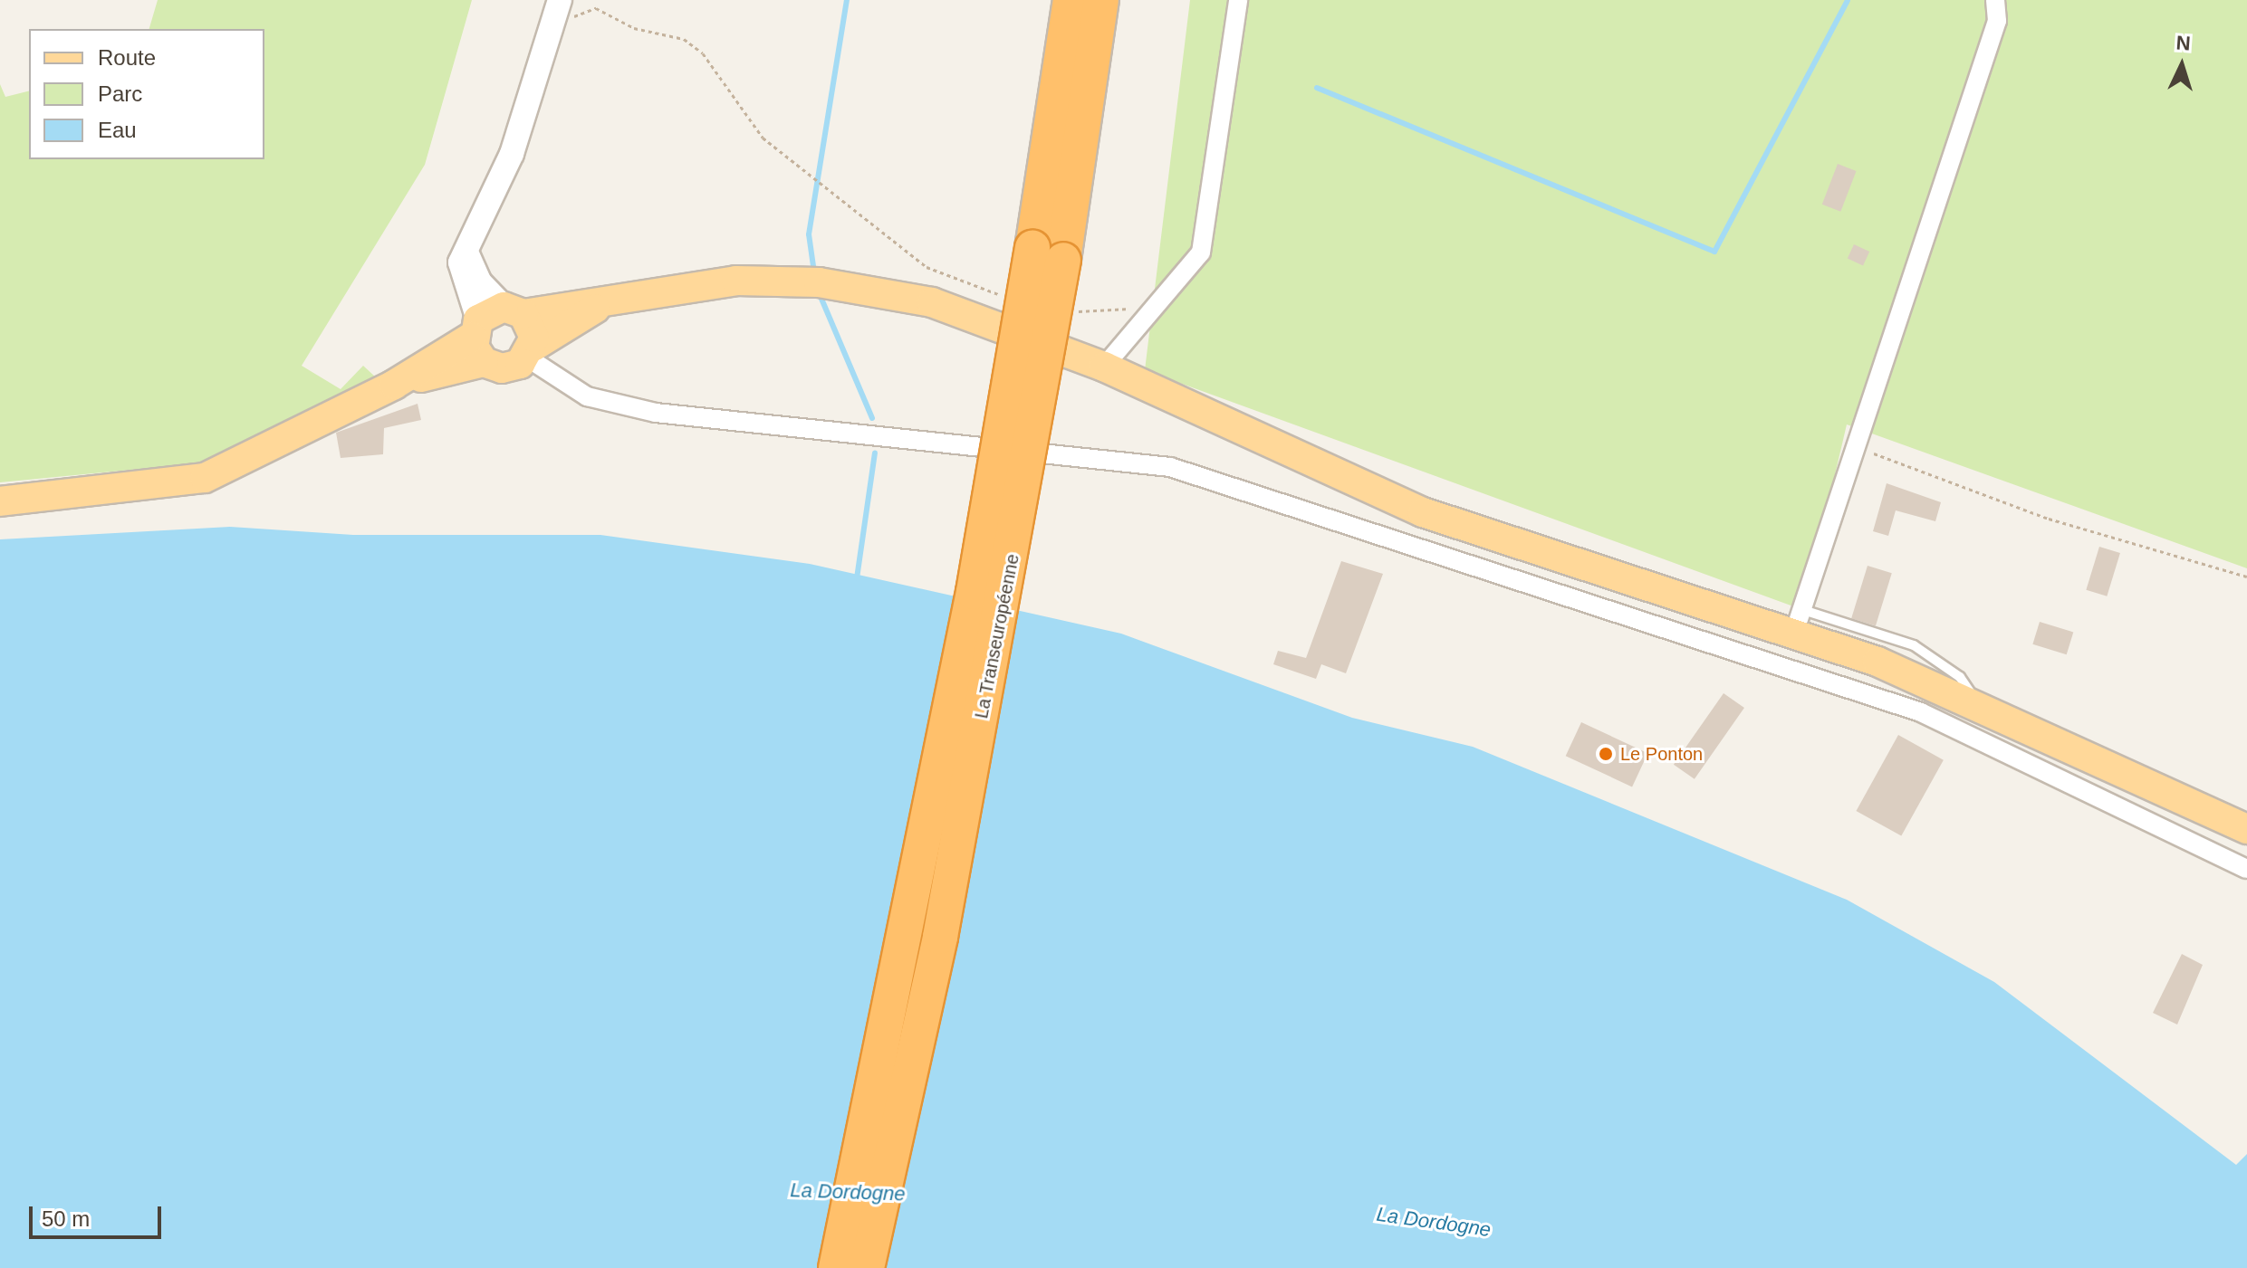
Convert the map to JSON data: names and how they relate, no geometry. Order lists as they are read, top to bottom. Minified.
{"streets":{"highway":["La Transeuropéenne"]},"water":["La Dordogne"],"places":["Le Ponton"],"legend":["Route","Parc","Eau"],"scale_bar":"50 m","north":"top"}
